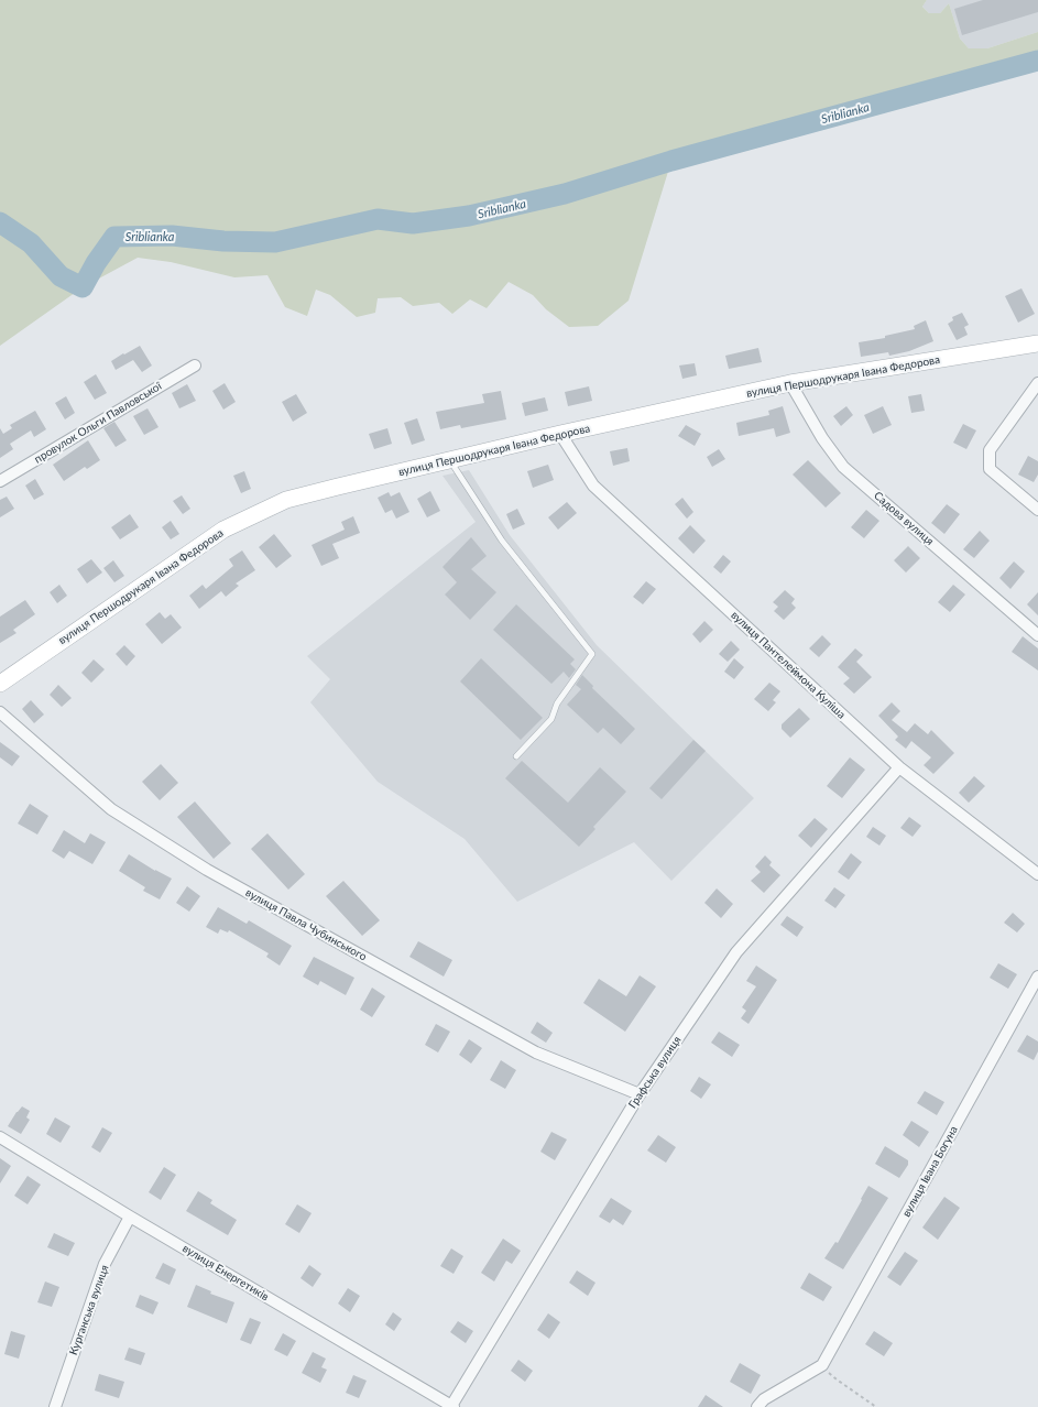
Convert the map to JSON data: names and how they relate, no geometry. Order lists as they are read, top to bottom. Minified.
{"streets":{"street":["вулиця Першодрукаря Івана Федорова","провулок Ольги Павловської","Садова вулиця","вулиця Пантелеймона Куліша","вулиця Павла Чубинського","Графська вулиця","вулиця Івана Богуна","вулиця Енергетиків","Курганська вулиця"]},"crossings":[["вулиця Першодрукаря Івана Федорова","Садова вулиця"],["вулиця Першодрукаря Івана Федорова","вулиця Пантелеймона Куліша"],["вулиця Пантелеймона Куліша","Графська вулиця"],["вулиця Павла Чубинського","Графська вулиця"],["Графська вулиця","вулиця Енергетиків"],["вулиця Енергетиків","Курганська вулиця"]],"water":["Sriblianka"]}
